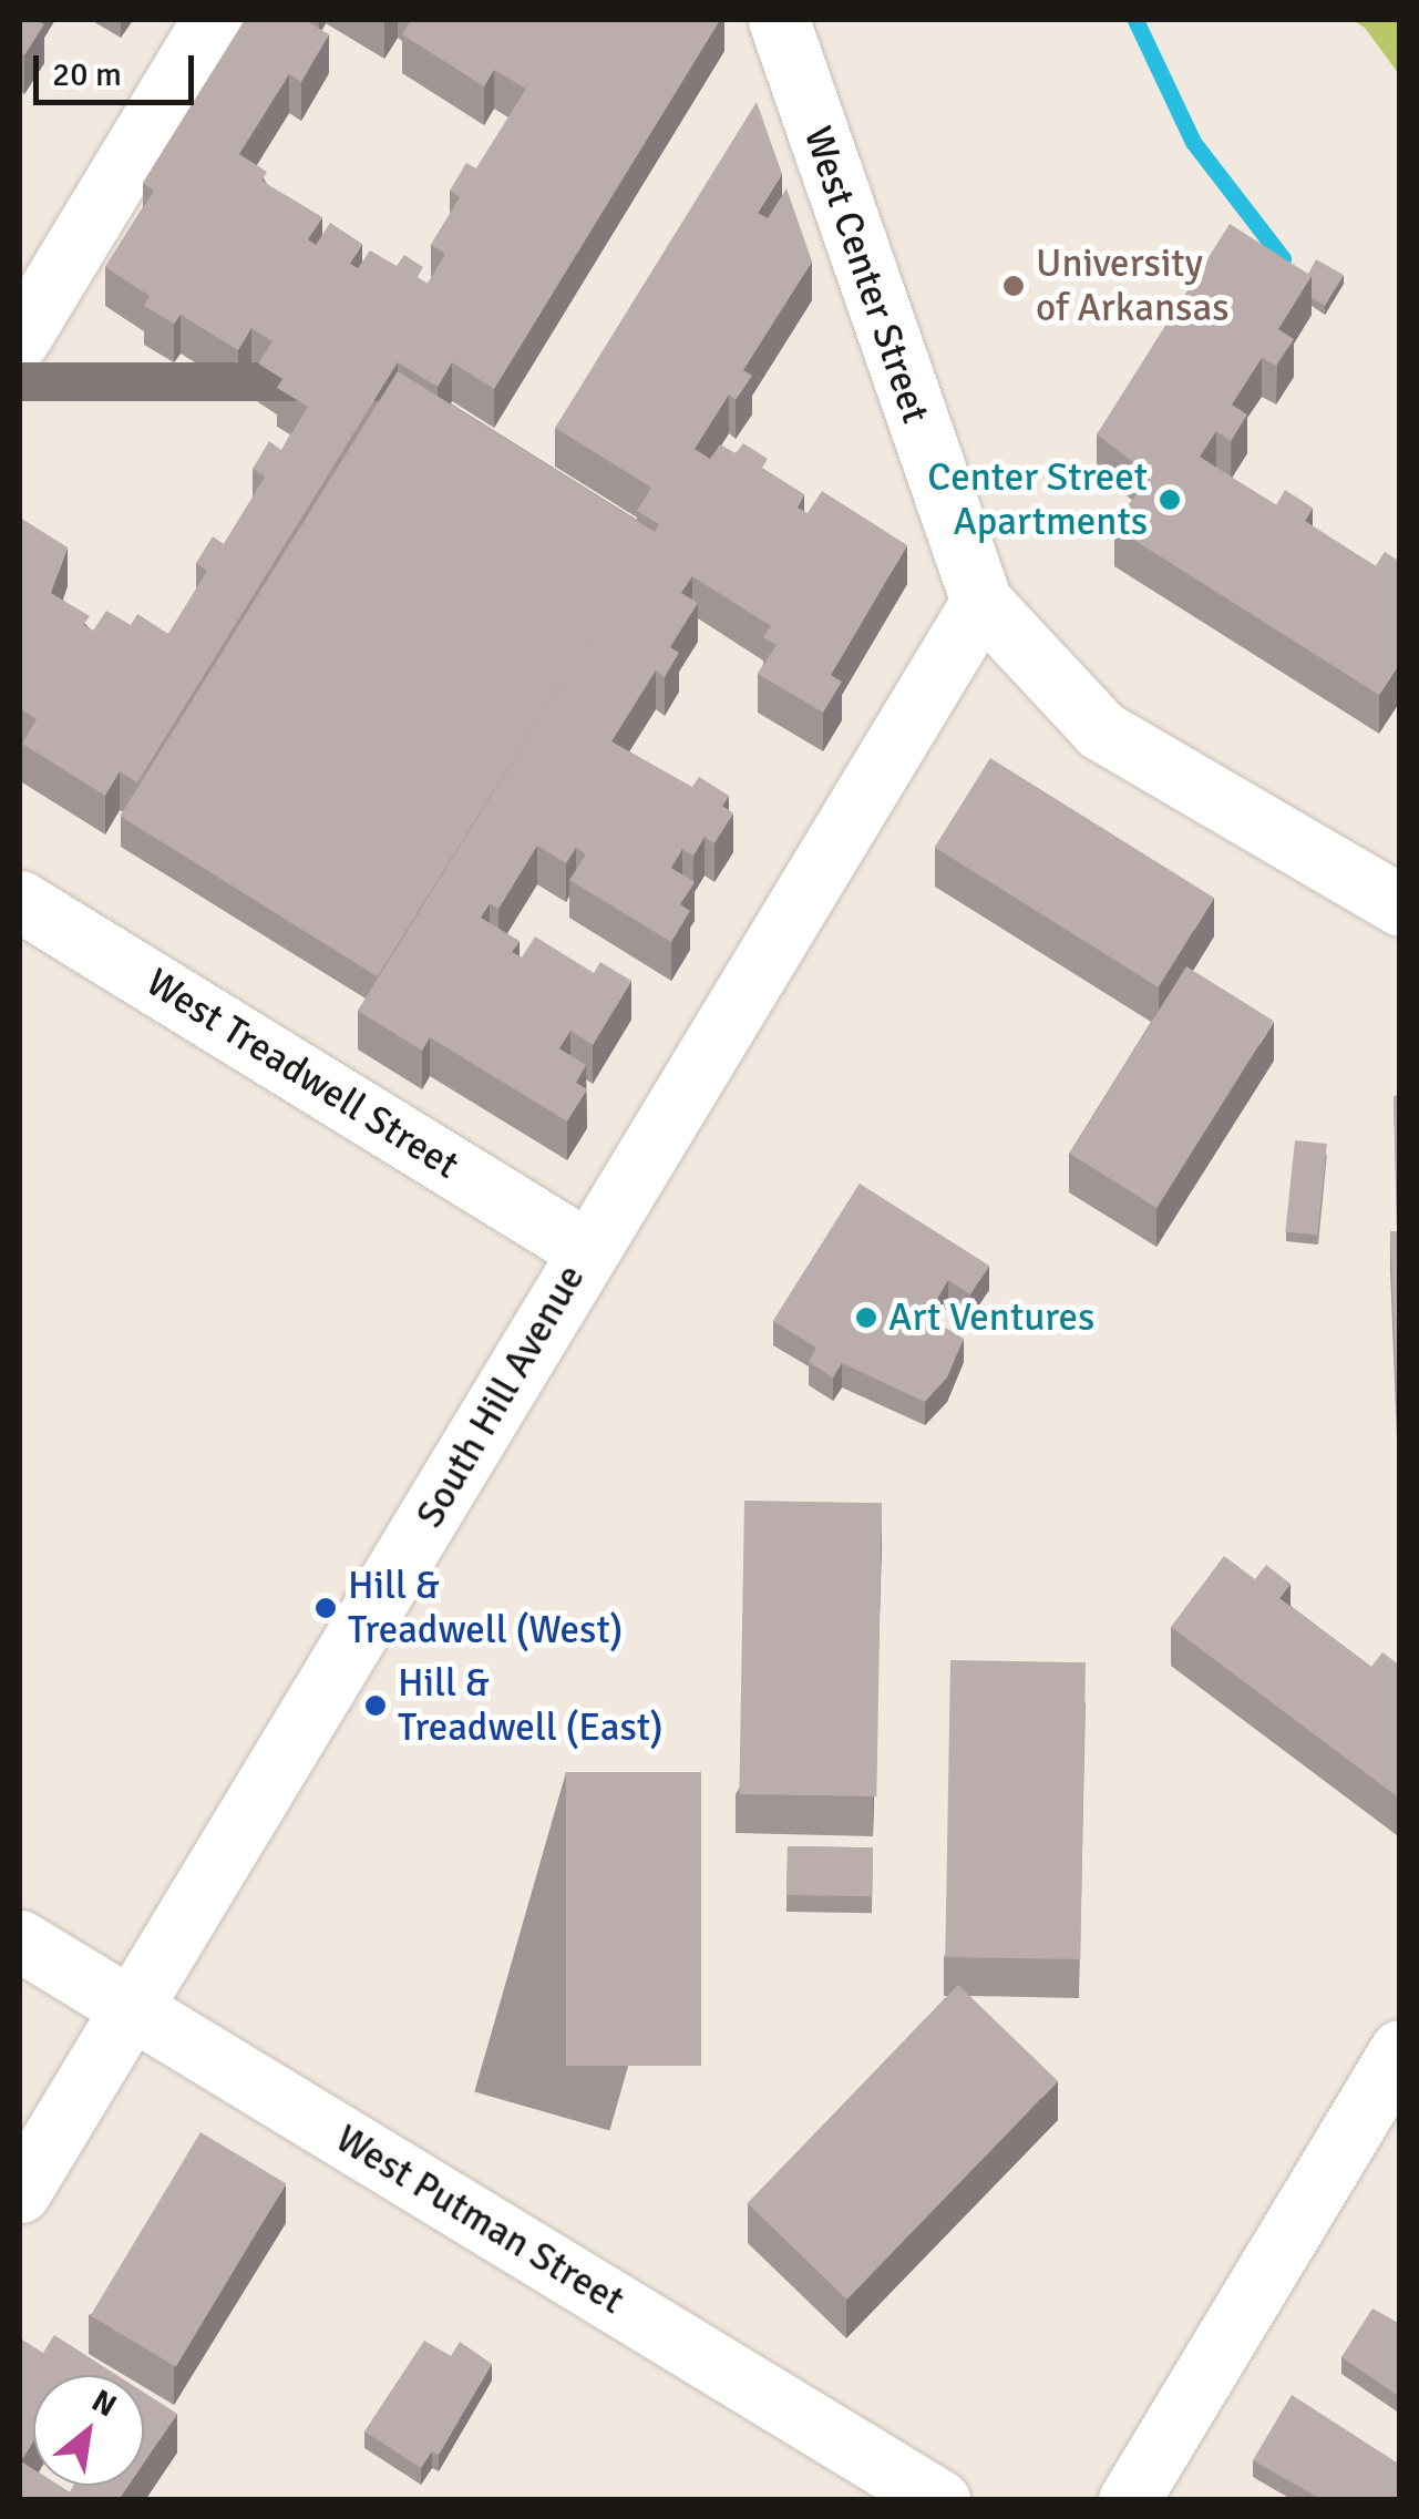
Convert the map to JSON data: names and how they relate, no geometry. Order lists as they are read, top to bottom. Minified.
{"streets":{"street":["West Center Street","West Treadwell Street","South Hill Avenue","West Putman Street"]},"crossings":[["West Center Street","South Hill Avenue"],["West Treadwell Street","South Hill Avenue"],["South Hill Avenue","West Putman Street"]],"places":["University of Arkansas","Center Street Apartments","Art Ventures","Hill & Treadwell (West)","Hill & Treadwell (East)"],"scale_bar":"20 m","north":"top right"}
